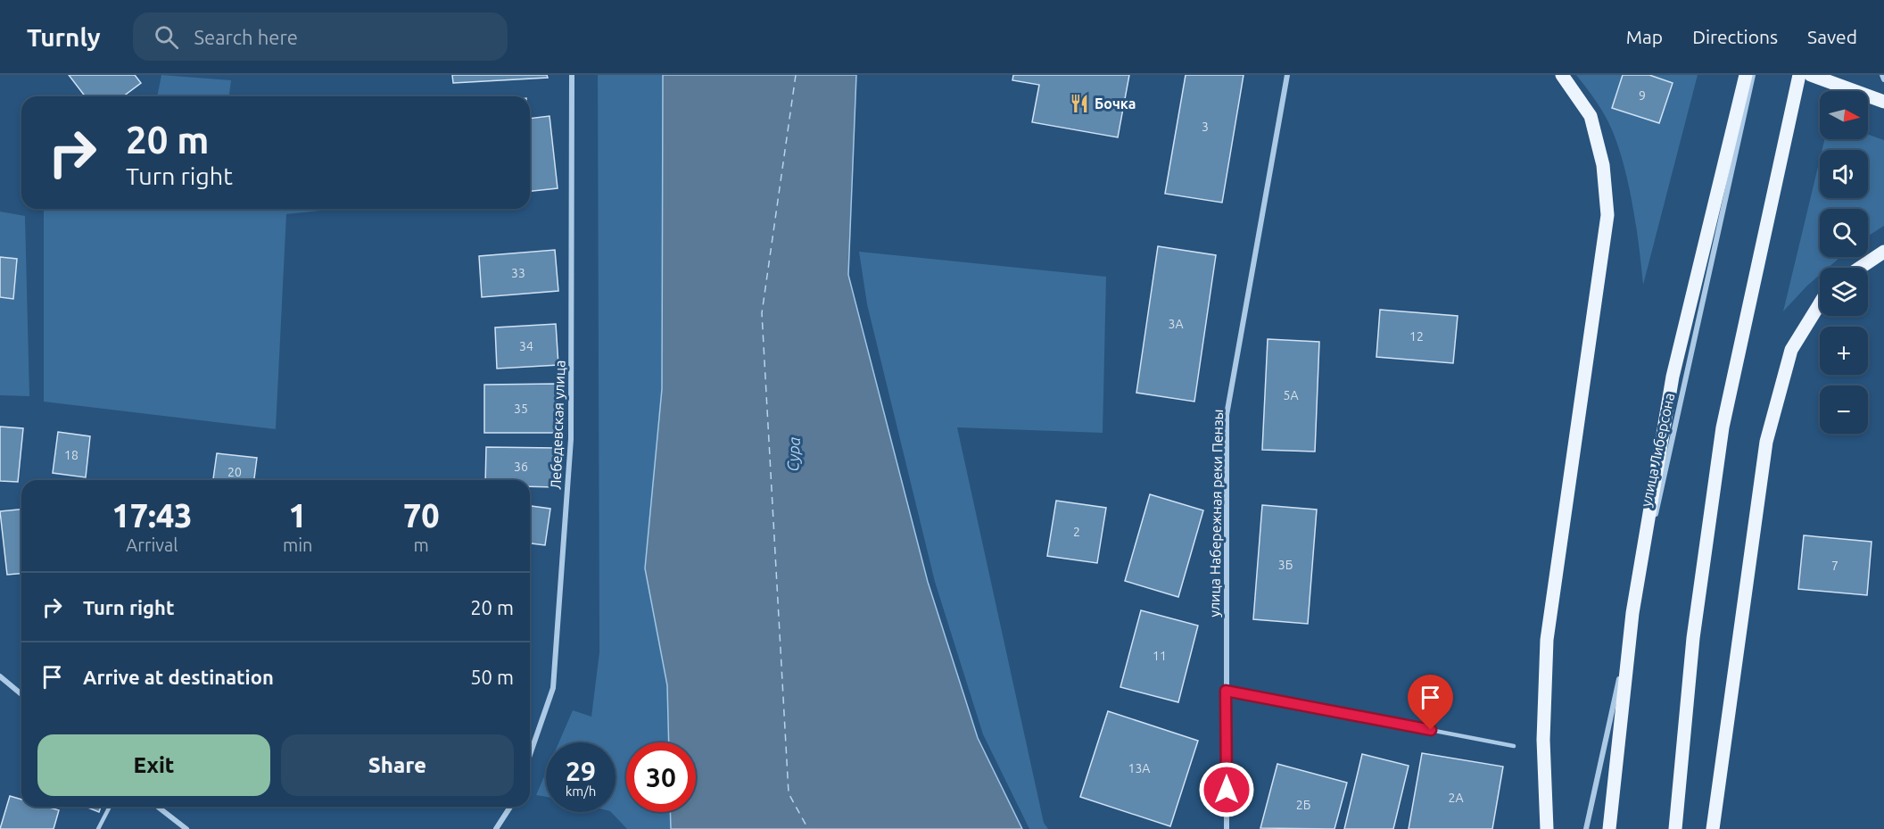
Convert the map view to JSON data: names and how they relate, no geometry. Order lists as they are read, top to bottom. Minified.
{"streets":{"street":["Лебедевская улица","улица Либерсона","улица Набережная реки Пензы"]},"water":["Сура"],"places":{"restaurant":["Бочка"]},"house_numbers":["9","3","33","3А","12","34","5А","35","18","36","20","2","3Б","7","11","13А","2А","2Б"],"north":"right","page":{"header":"Turnly","search":"Search here","nav":["Map","Directions","Saved"],"map_buttons":["+","−"],"turn":["20 m","Turn right"],"eta":["17:43","Arrival","1","min","70","m"],"list":[{"name":"Turn right","value":"20 m"},{"name":"Arrive at destination","value":"50 m"}],"buttons":["Exit","Share"],"speed":"29 km/h","limit":"30"}}
